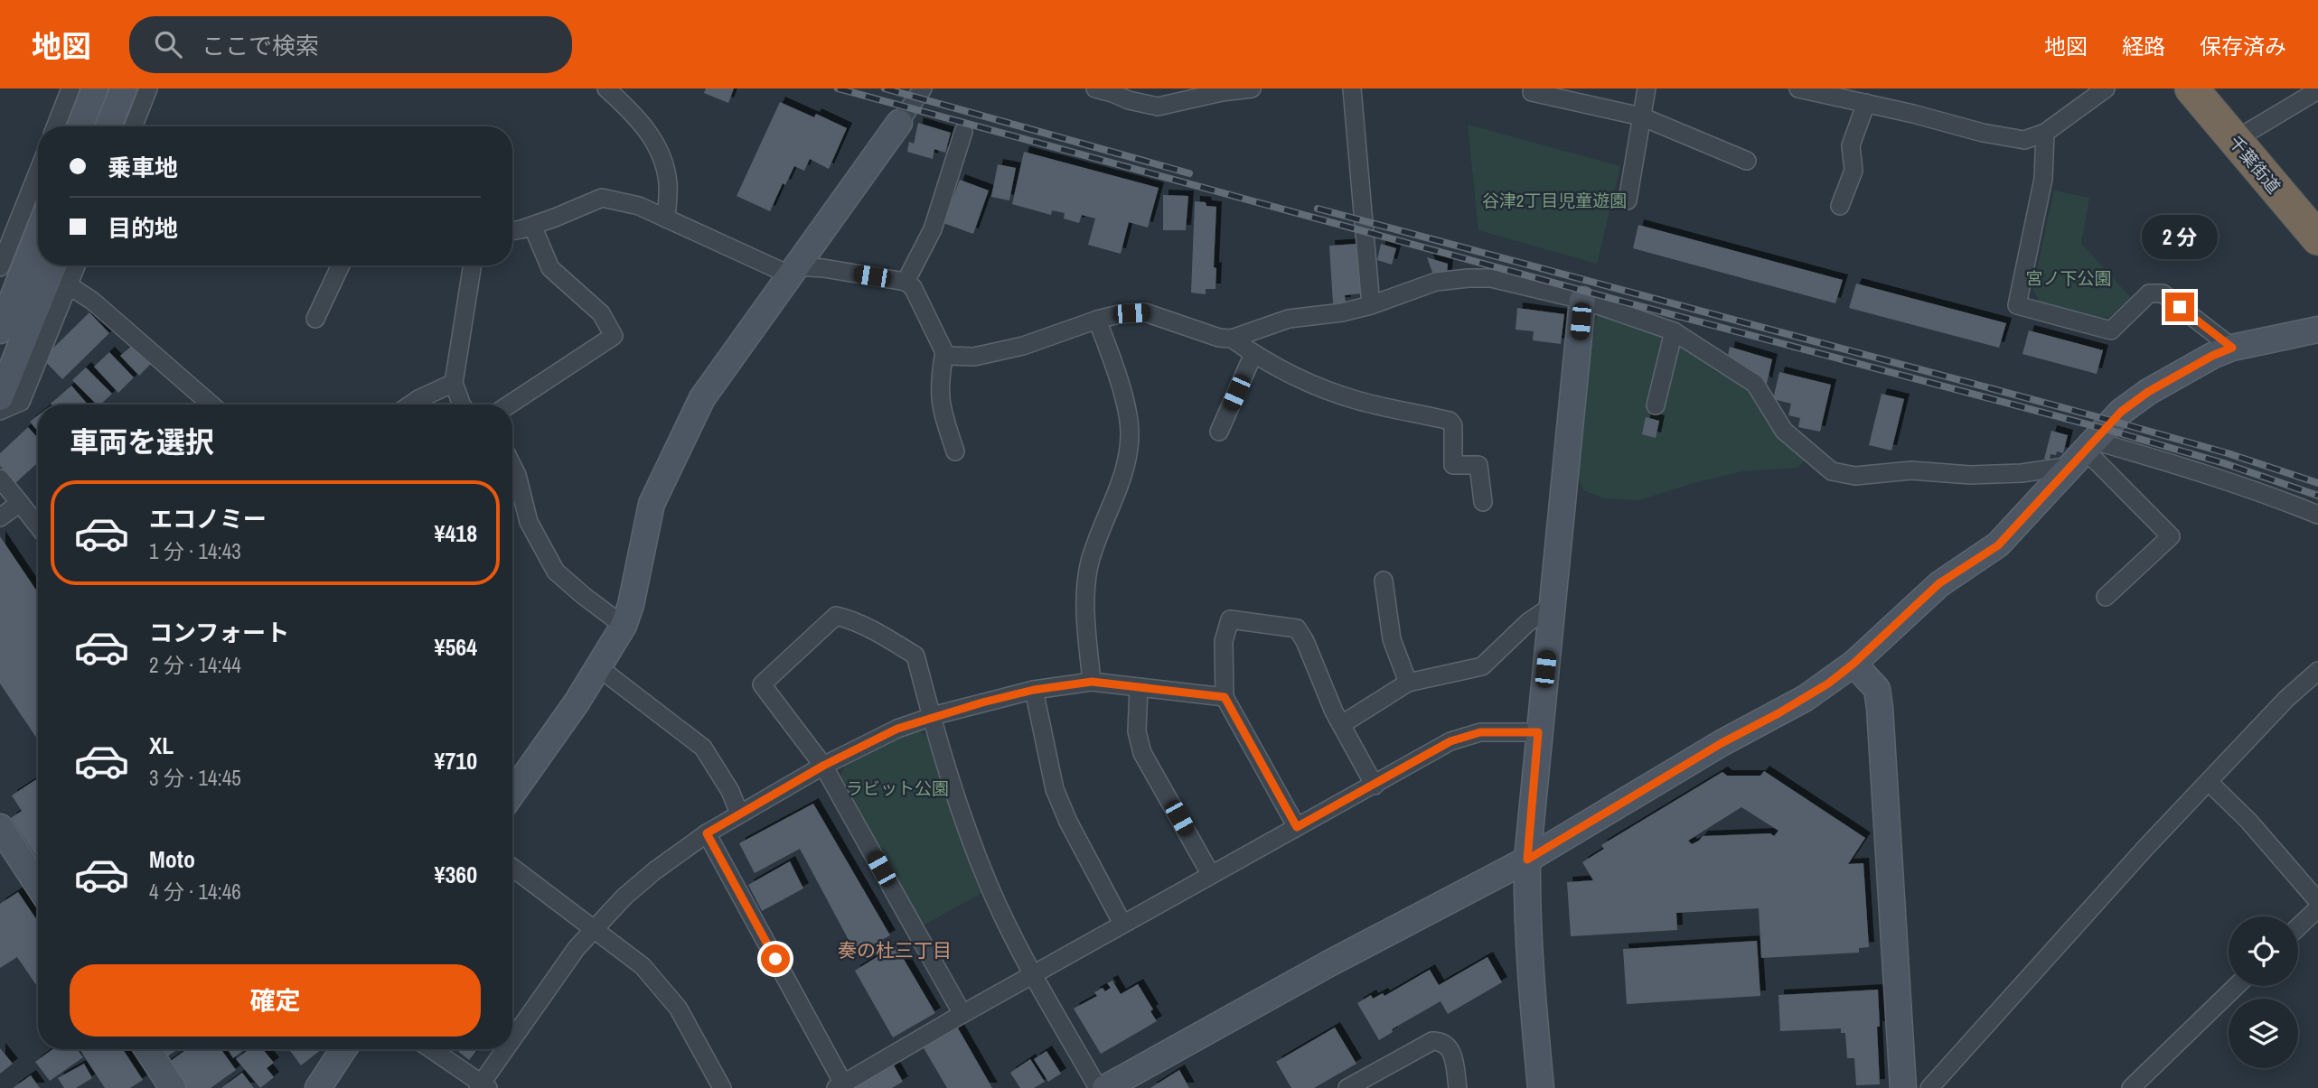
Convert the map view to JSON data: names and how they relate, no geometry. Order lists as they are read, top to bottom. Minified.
{"streets":{"highway":["千葉街道"]},"districts":["奏の杜三丁目"],"parks":["谷津2丁目児童遊園","宮ノ下公園","ラビット公園"],"page":{"header":"地図","search":"ここで検索","nav":["地図","経路","保存済み"],"banner":["乗車地","目的地"],"bubble":"2 分","heading":"車両を選択","list":[{"name":"エコノミー","note":"1 分 · 14:43","value":"¥418"},{"name":"コンフォート","note":"2 分 · 14:44","value":"¥564"},{"name":"XL","note":"3 分 · 14:45","value":"¥710"},{"name":"Moto","note":"4 分 · 14:46","value":"¥360"}],"buttons":"確定"}}
